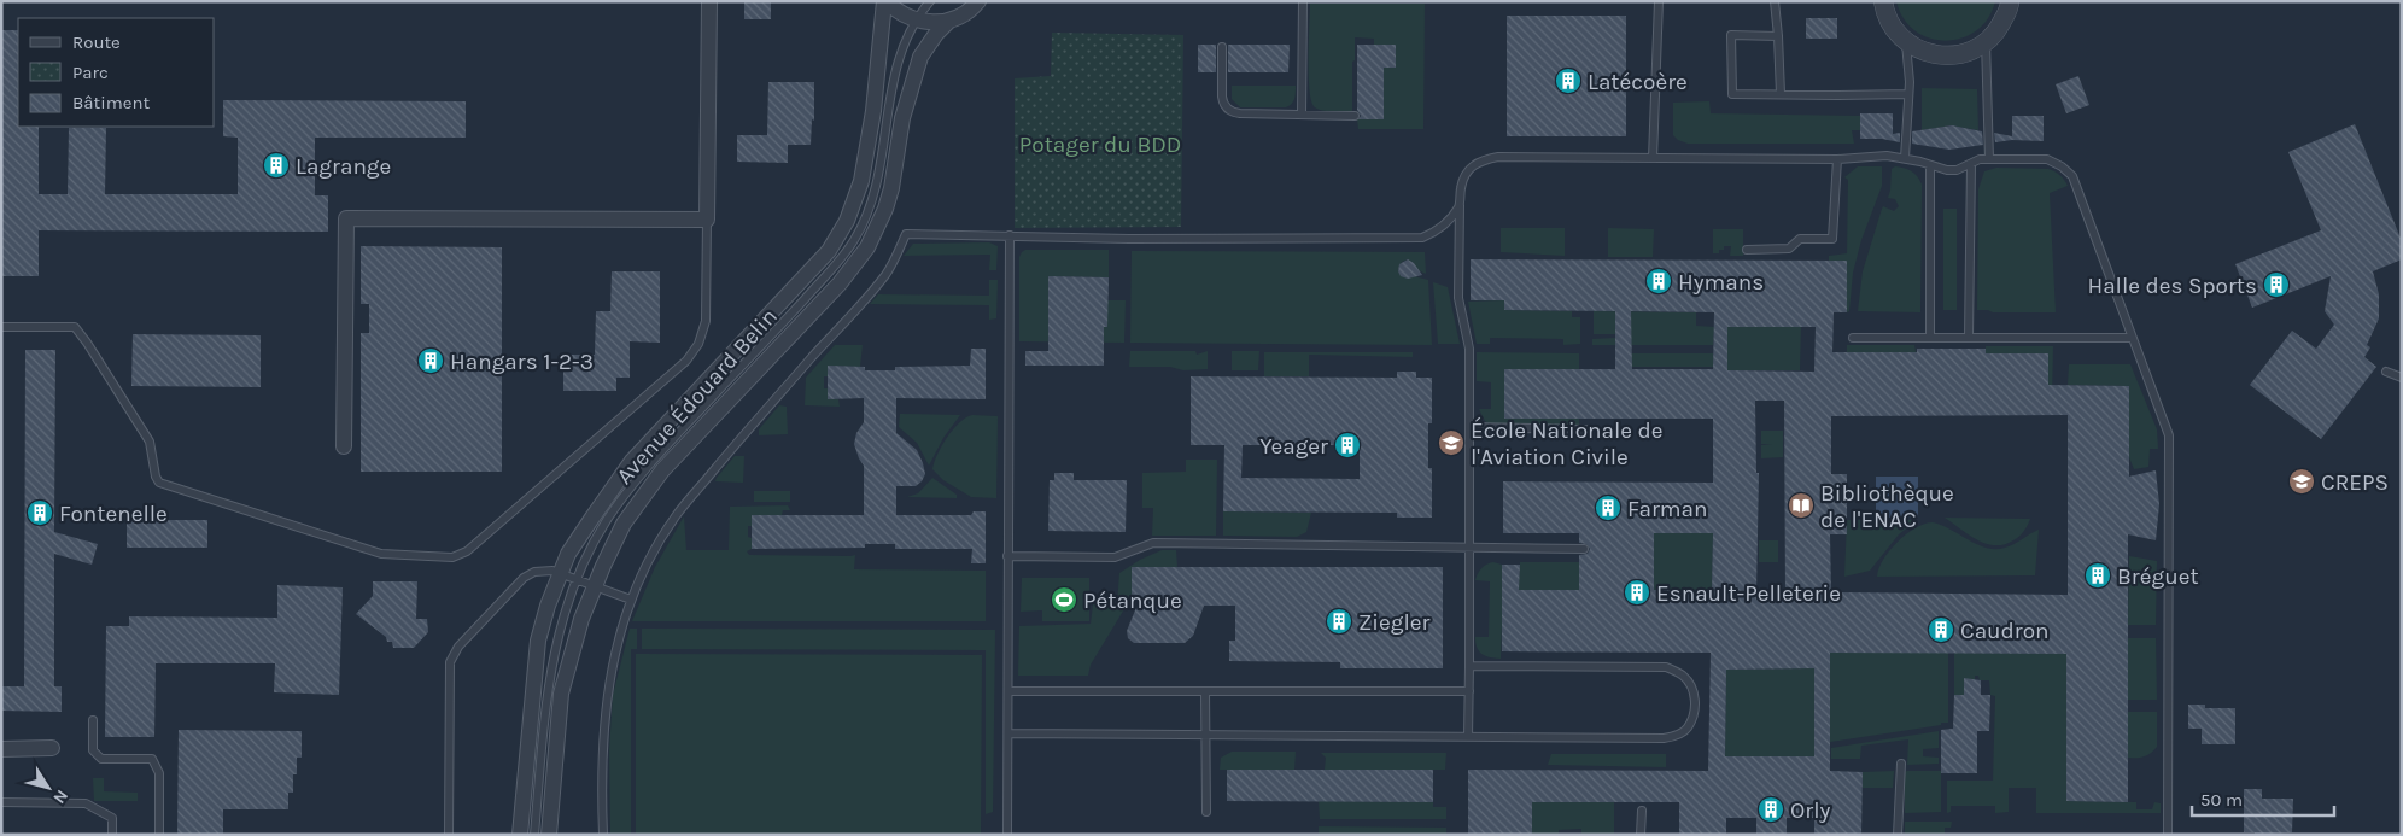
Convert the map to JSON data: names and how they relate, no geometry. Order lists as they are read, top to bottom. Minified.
{"streets":{"street":["Avenue Édouard Belin"]},"parks":["Potager du BDD"],"places":{"building":["Latécoère","Lagrange","Hymans","Halle des Sports","Hangars 1-2-3","Yeager","Farman","Fontenelle","Bréguet","Esnault-Pelleterie","Ziegler","Caudron","Orly"],"school or university":["École Nationale de l'Aviation Civile","CREPS"],"library":["Bibliothèque de l'ENAC"],"sports":["Pétanque"]},"legend":["Route","Parc","Bâtiment"],"scale_bar":"50 m","north":"bottom right"}
